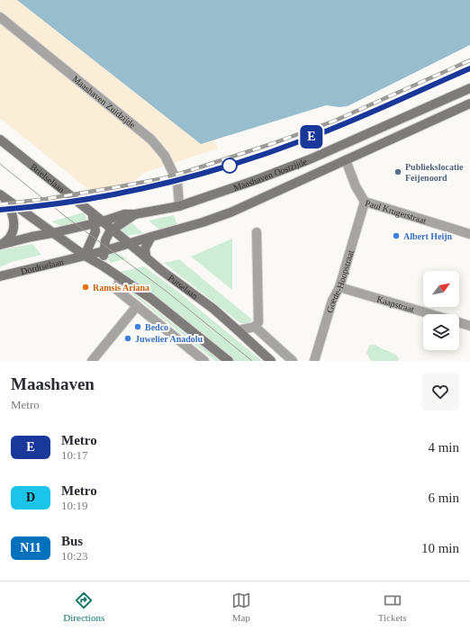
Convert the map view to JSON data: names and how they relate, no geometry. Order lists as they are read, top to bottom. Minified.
{"streets":{"main road":["Maashaven Oostzijde","Brielselaan","Dordtselaan","Putselaan"],"street":["Maashaven Zuidzijde","Paul Krugerstraat","Goede-Hoopstraat","Kaapstraat"]},"crossings":[["Maashaven Zuidzijde","Maashaven Oostzijde"],["Maashaven Oostzijde","Brielselaan"],["Maashaven Oostzijde","Paul Krugerstraat"],["Maashaven Oostzijde","Dordtselaan"],["Maashaven Oostzijde","Putselaan"],["Brielselaan","Dordtselaan"],["Brielselaan","Putselaan"],["Paul Krugerstraat","Goede-Hoopstraat"],["Dordtselaan","Putselaan"],["Goede-Hoopstraat","Kaapstraat"]],"places":["Publiekslocatie Feijenoord","Albert Heijn","Ramsis Ariana","Bedco","Juwelier Anadolu"],"lines":["metro line E"],"north":"top right","page":{"on_map":"E","heading":["Maashaven","Metro"],"list":[{"mark":"E","name":"Metro","note":"10:17","value":"4 min"},{"mark":"D","name":"Metro","note":"10:19","value":"6 min"},{"mark":"N11","name":"Bus","note":"10:23","value":"10 min"}],"tabs":["Directions","Map","Tickets"]}}
